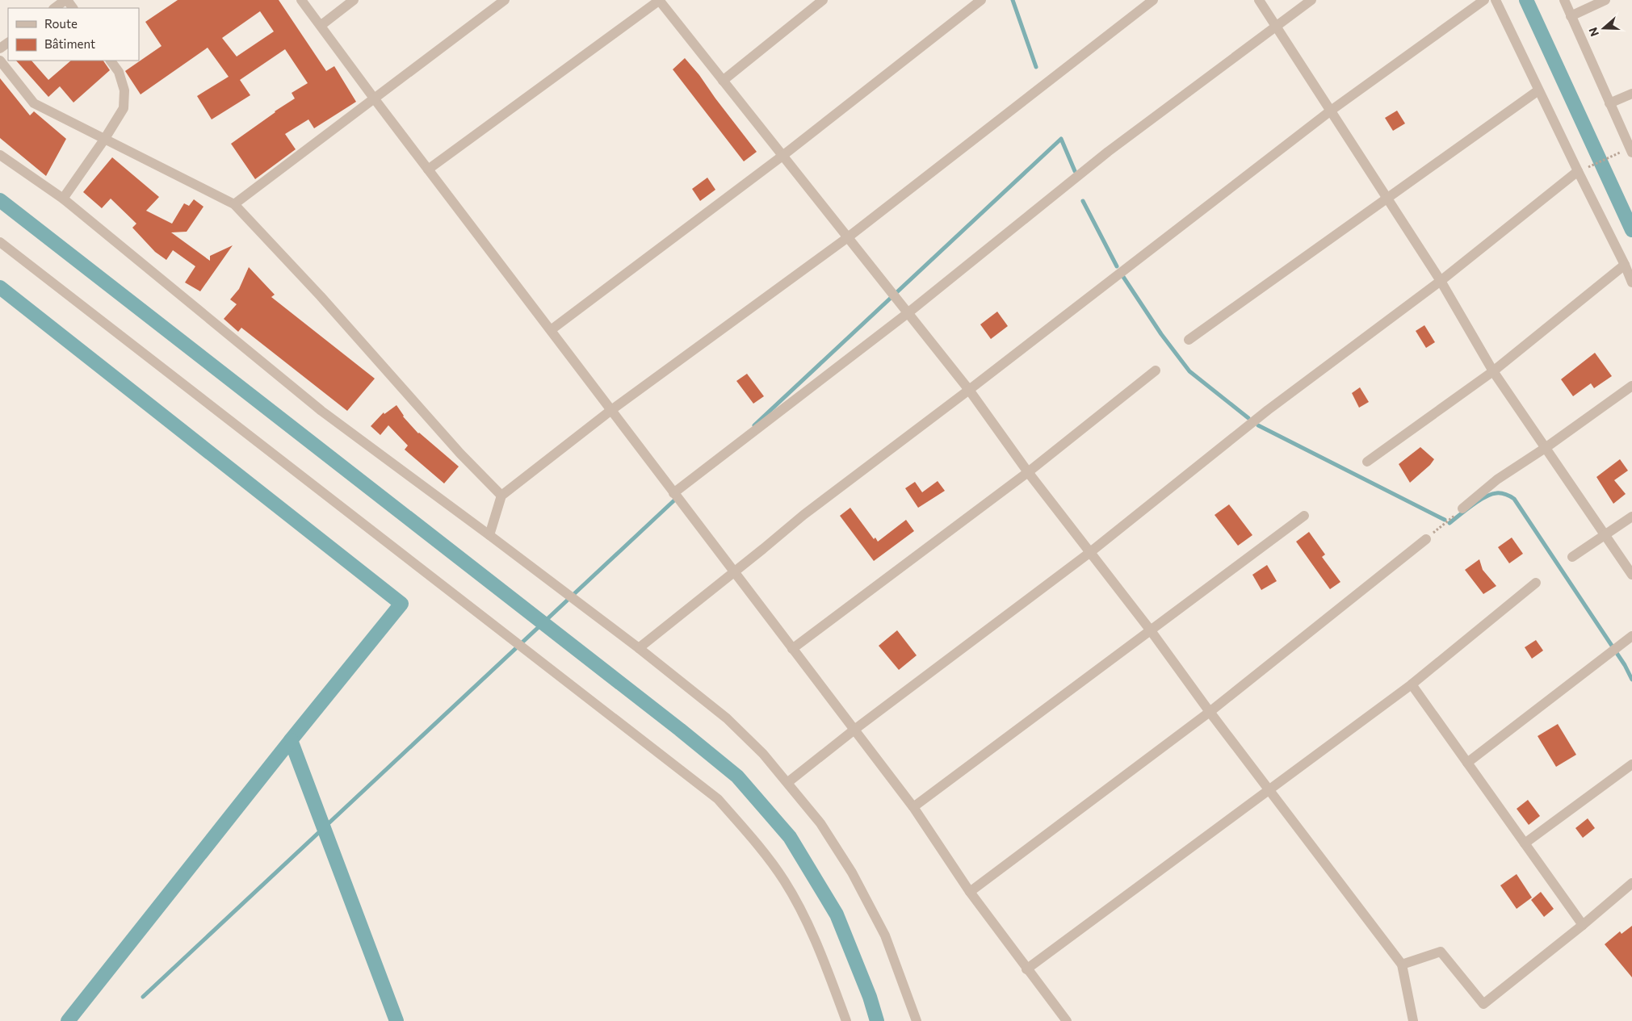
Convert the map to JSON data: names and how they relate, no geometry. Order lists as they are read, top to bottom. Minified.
{"legend":["Route","Bâtiment"],"north":"left"}
